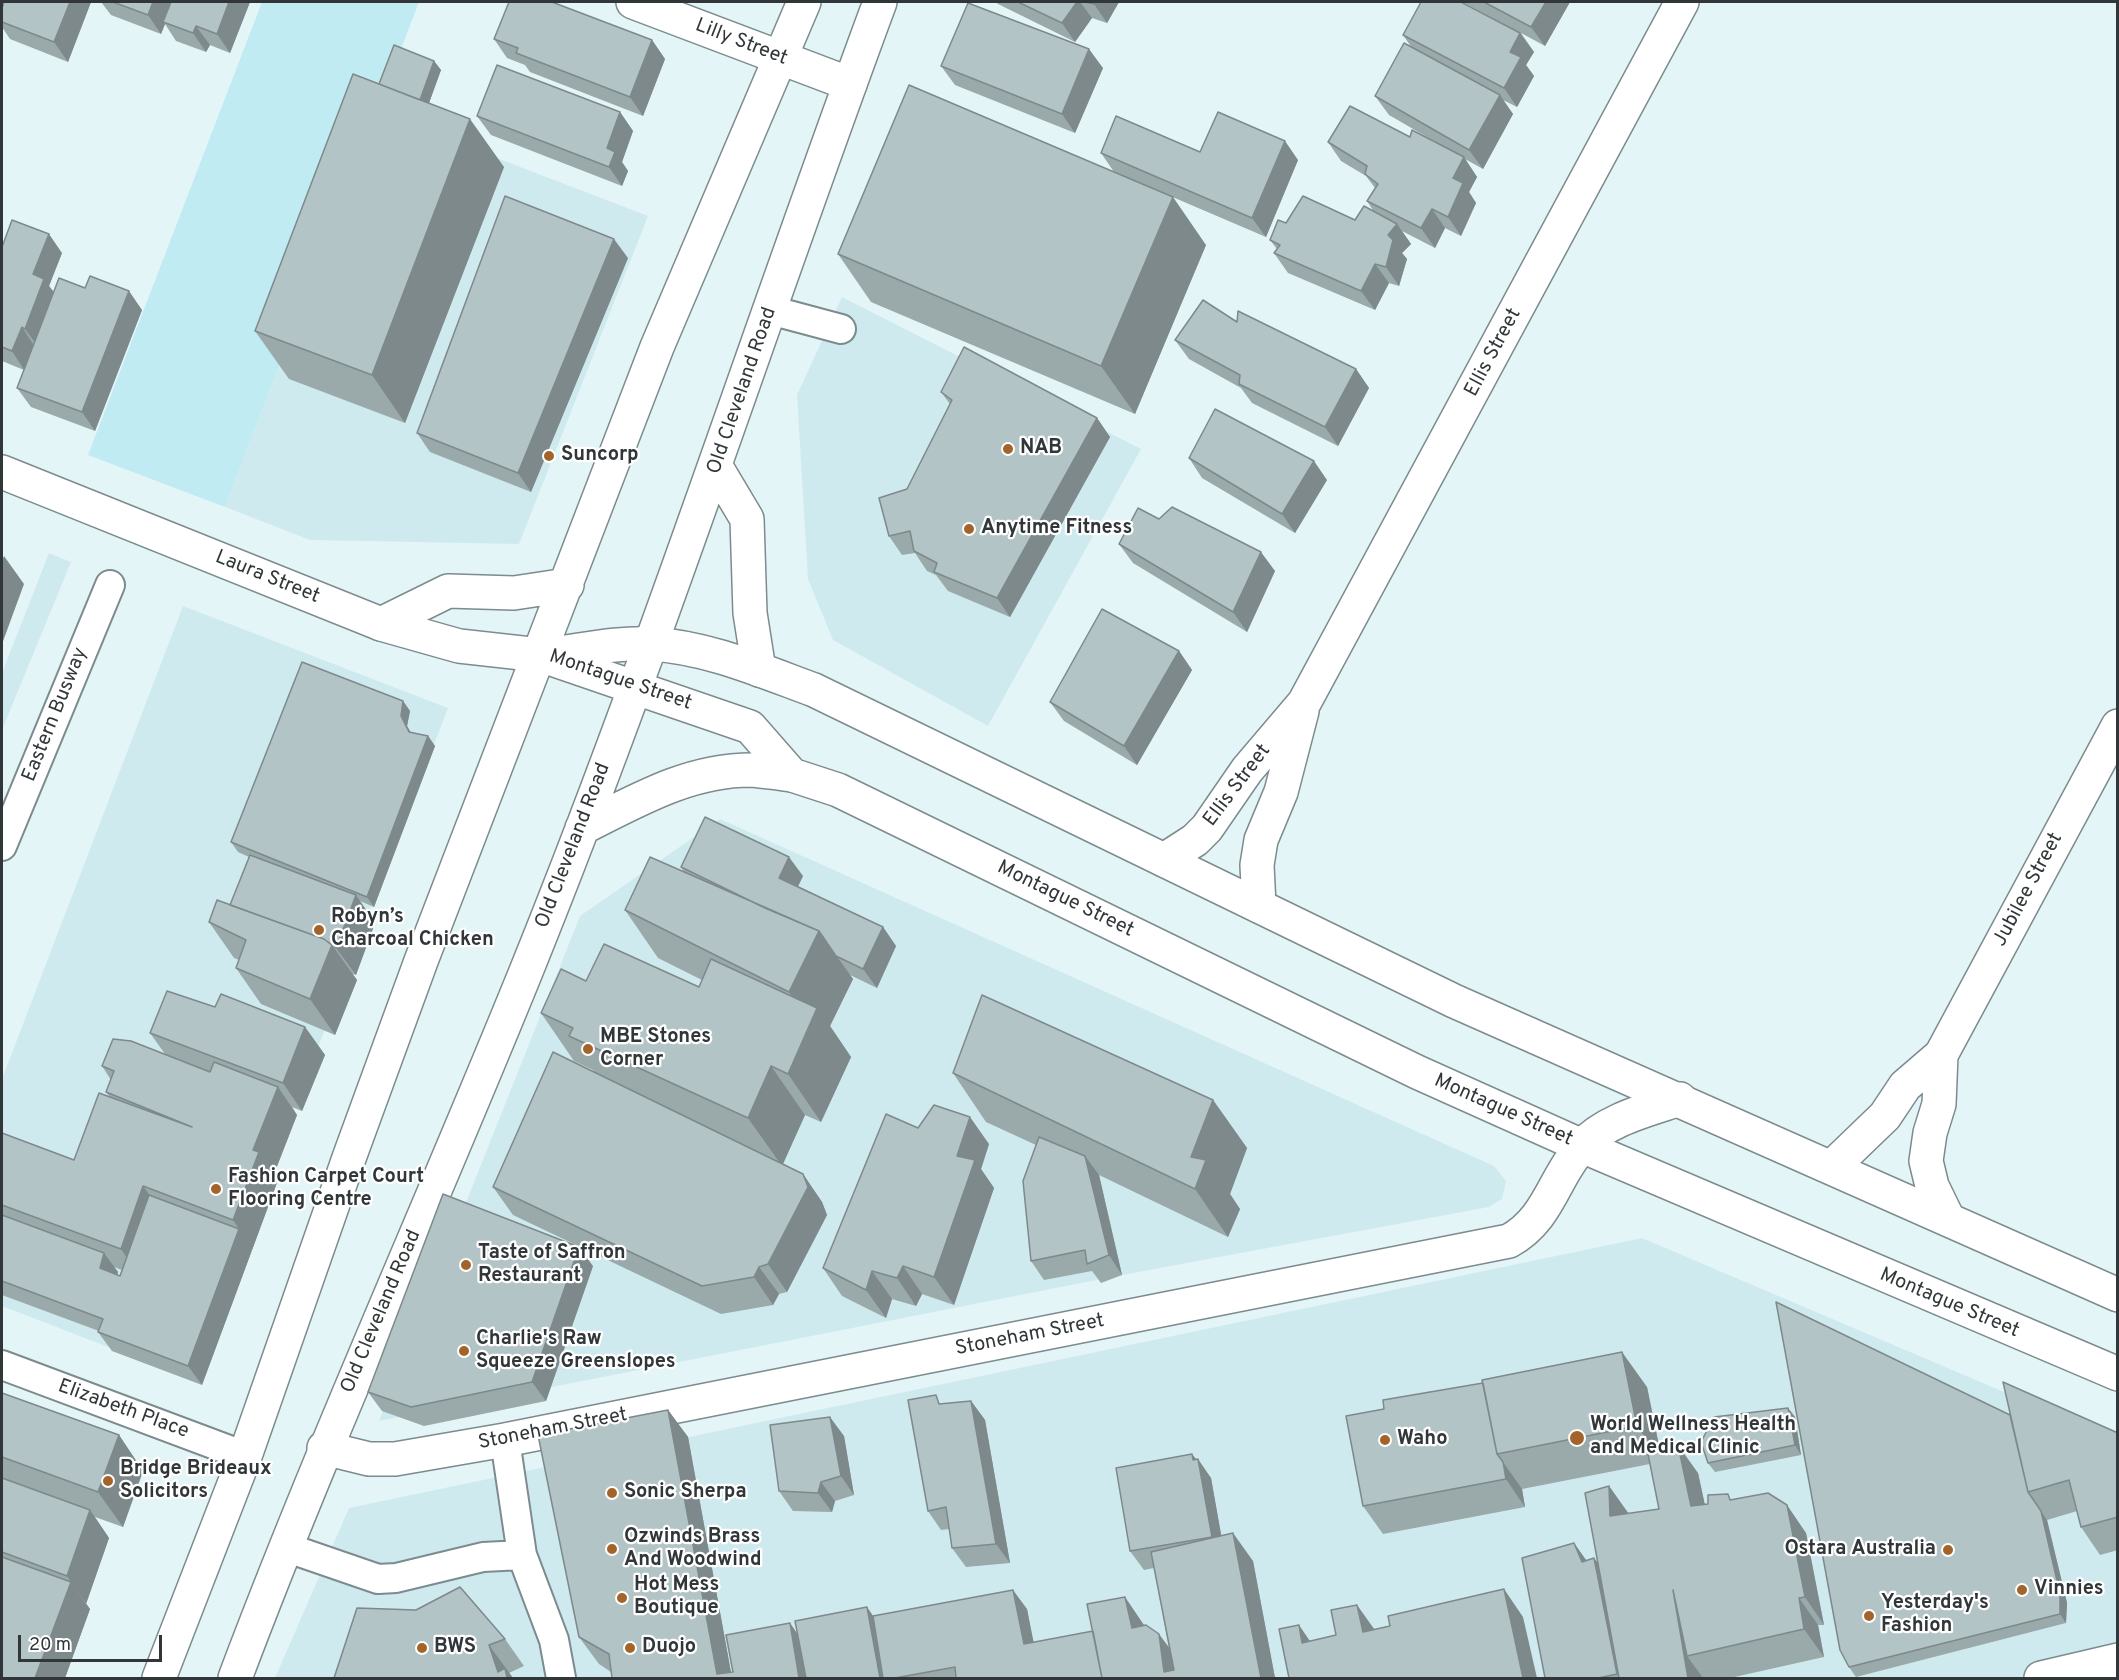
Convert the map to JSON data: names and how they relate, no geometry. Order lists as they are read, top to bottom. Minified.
{"streets":{"main road":["Lilly Street","Ellis Street","Old Cleveland Road","Laura Street","Montague Street","Jubilee Street","Stoneham Street"],"lane":["Eastern Busway","Elizabeth Place"]},"crossings":[["Lilly Street","Old Cleveland Road"],["Ellis Street","Montague Street"],["Old Cleveland Road","Montague Street"],["Old Cleveland Road","Stoneham Street"],["Laura Street","Montague Street"],["Montague Street","Jubilee Street"],["Montague Street","Stoneham Street"]],"places":["NAB","Suncorp","Anytime Fitness","Robyn’s Charcoal Chicken","MBE Stones Corner","Fashion Carpet Court Flooring Centre","Taste of Saffron Restaurant","Charlie's Raw Squeeze Greenslopes","World Wellness Health and Medical Clinic","Waho","Bridge Brideaux Solicitors","Sonic Sherpa","Ozwinds Brass And Woodwind","Ostara Australia","Vinnies","Hot Mess Boutique","Yesterday's Fashion","BWS","Duojo"],"scale_bar":"20 m"}
